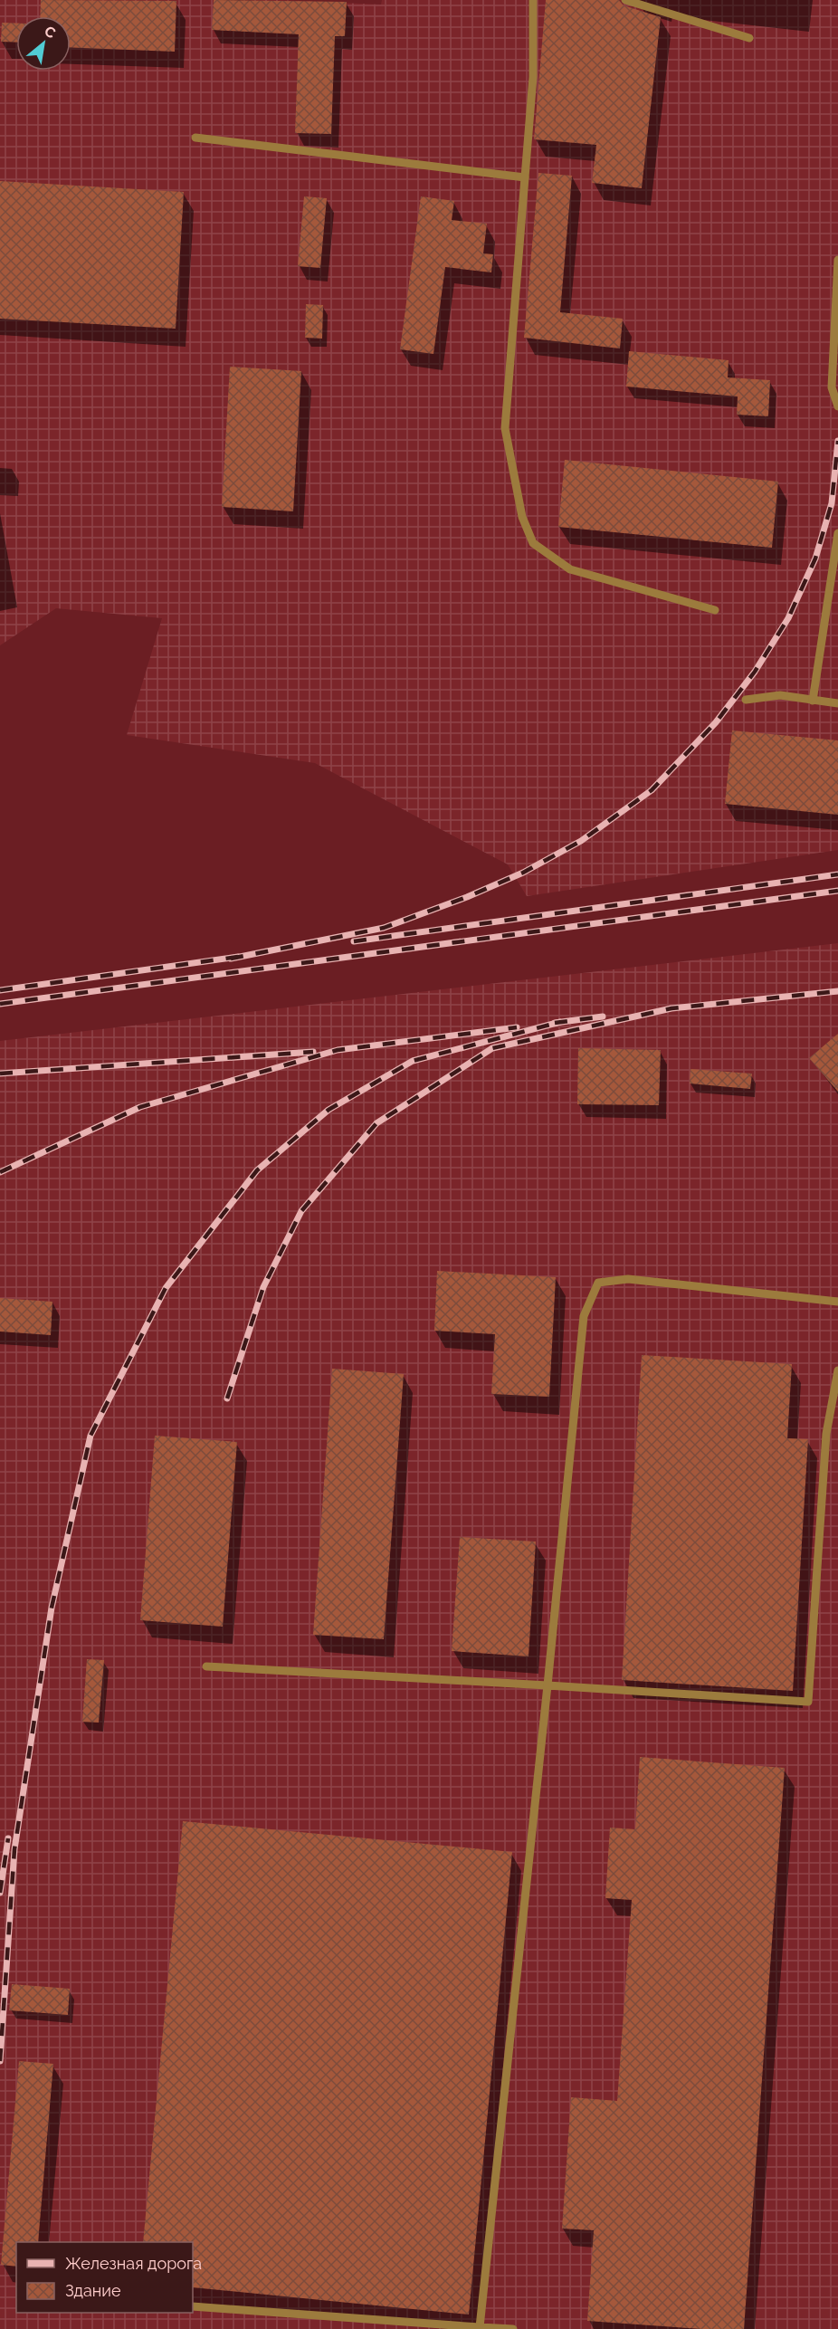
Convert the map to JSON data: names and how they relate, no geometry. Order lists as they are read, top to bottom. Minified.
{"legend":["Железная дорога","Здание"],"north":"top right"}
